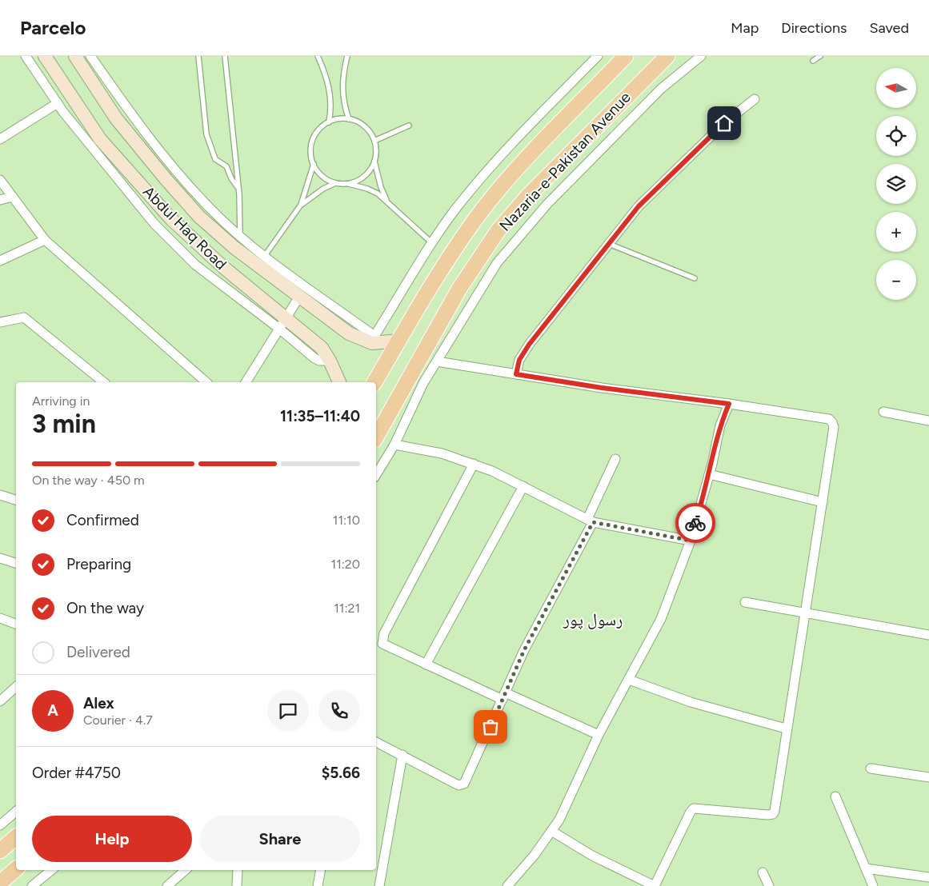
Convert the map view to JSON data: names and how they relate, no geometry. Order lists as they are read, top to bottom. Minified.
{"streets":{"main road":["Nazaria-e-Pakistan Avenue","Abdul Haq Road"]},"crossings":[["Nazaria-e-Pakistan Avenue","Abdul Haq Road"]],"districts":["رسول پور"],"north":"left","page":{"header":"Parcelo","nav":["Map","Directions","Saved"],"map_buttons":["+","−"],"heading":["3 min","Arriving in","11:35–11:40"],"panel":["Alex","Courier · 4.7","Order #4750","$5.66"],"bar":"On the way · 450 m","list":[["Confirmed","11:10"],["Preparing","11:20"],["On the way","11:21"],"Delivered"],"round":"A","buttons":["Help","Share"]}}
